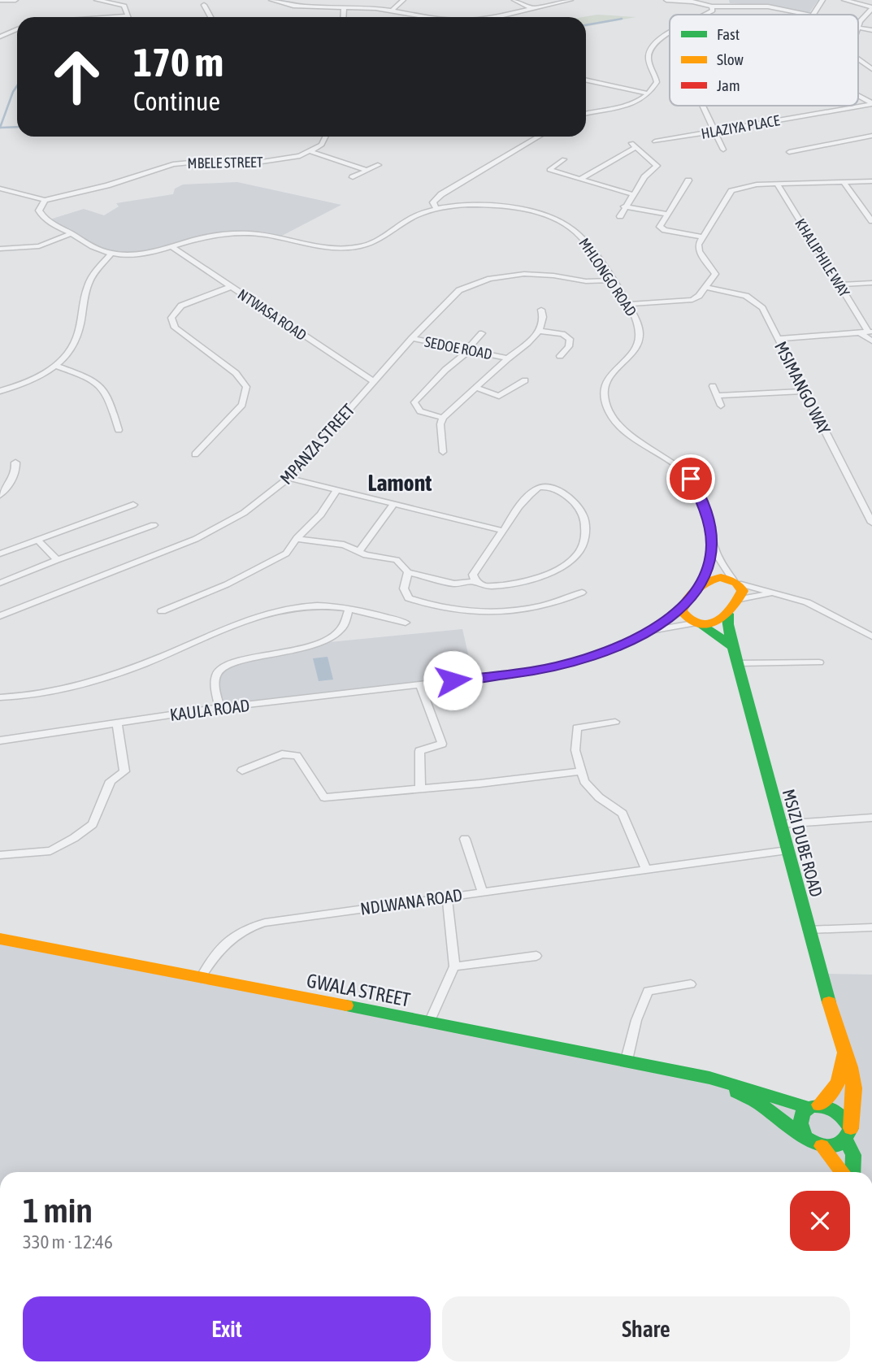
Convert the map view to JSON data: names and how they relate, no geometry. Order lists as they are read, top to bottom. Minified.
{"streets":{"main road":["MSIZI DUBE ROAD","GWALA STREET"],"street":["HLAZIYA PLACE","MBELE STREET","KHALIPHILE WAY","MHLONGO ROAD","NTWASA ROAD","SEDOE ROAD","MSIMANGO WAY","MPANZA STREET","KAULA ROAD","NDLWANA ROAD"]},"crossings":[["MBELE STREET","MHLONGO ROAD"],["MHLONGO ROAD","NTWASA ROAD"],["MHLONGO ROAD","MPANZA STREET"],["MHLONGO ROAD","KAULA ROAD"],["MHLONGO ROAD","MSIZI DUBE ROAD"],["NTWASA ROAD","MPANZA STREET"],["SEDOE ROAD","MPANZA STREET"],["KAULA ROAD","MSIZI DUBE ROAD"],["MSIZI DUBE ROAD","NDLWANA ROAD"],["MSIZI DUBE ROAD","GWALA STREET"],["NDLWANA ROAD","GWALA STREET"]],"districts":["Lamont"],"legend":["Fast","Slow","Jam"],"page":{"turn":["170 m","Continue"],"heading":["1 min","330 m · 12:46"],"buttons":["Exit","Share"]}}
